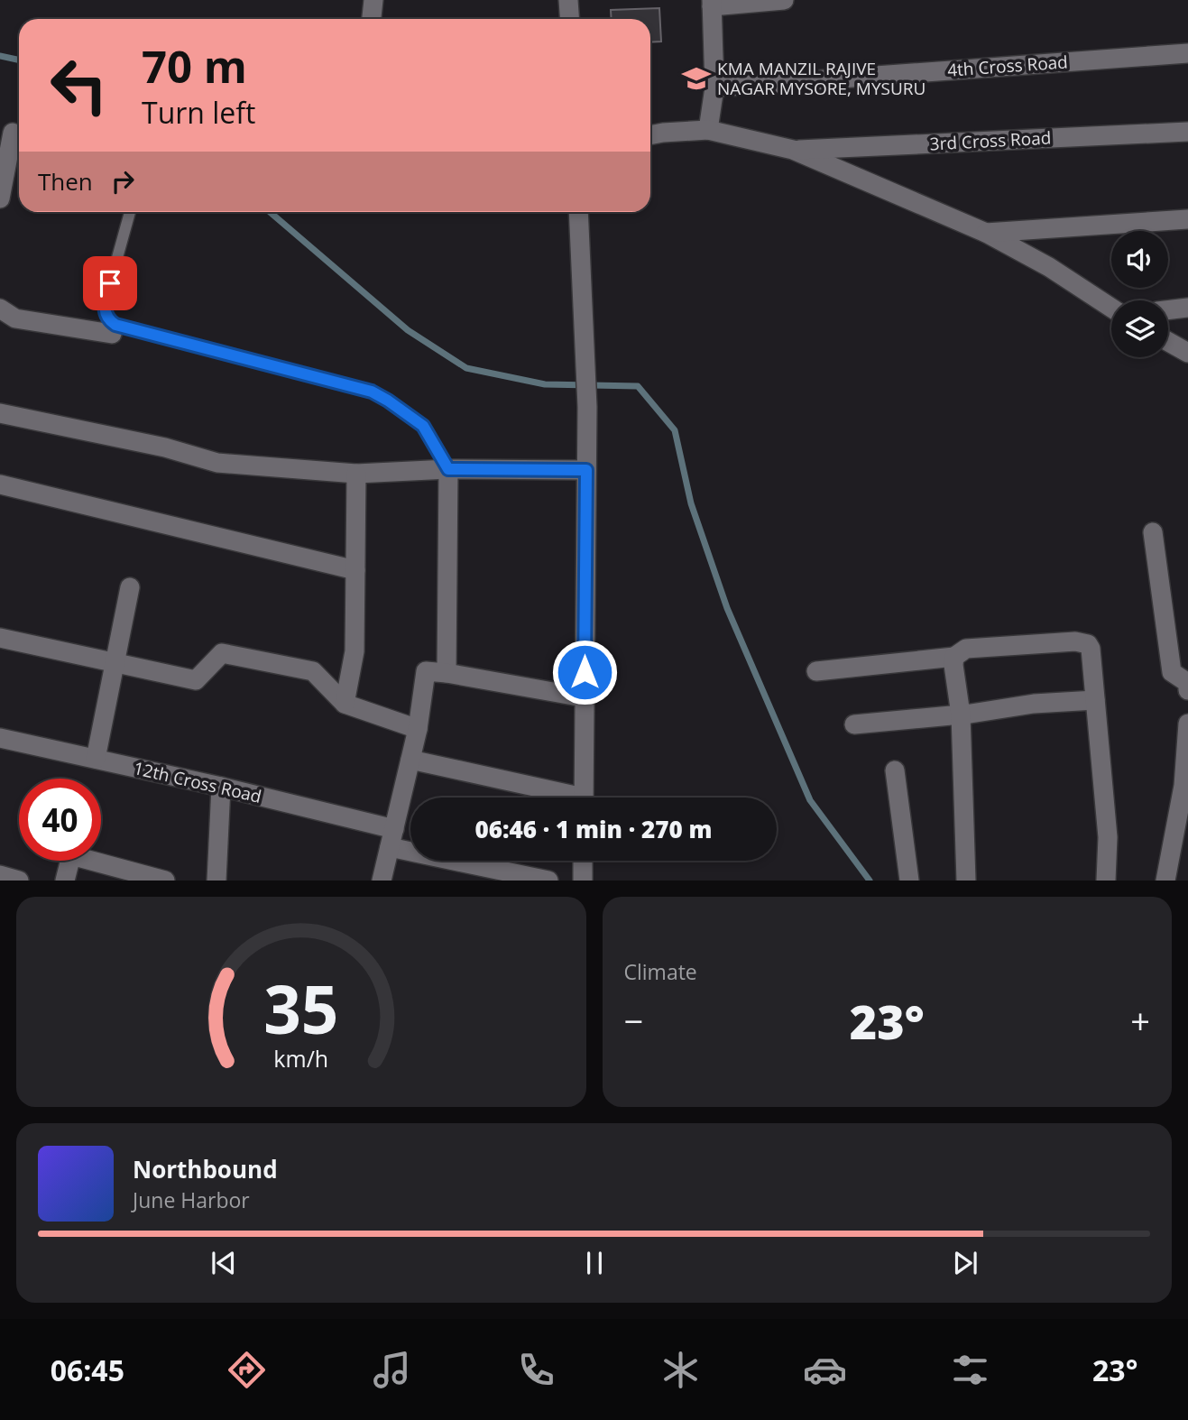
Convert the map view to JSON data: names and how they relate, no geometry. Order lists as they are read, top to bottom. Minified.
{"streets":{"street":["4th Cross Road","3rd Cross Road","12th Cross Road"]},"places":{"school or university":["KMA MANZIL RAJIVE NAGAR MYSORE, MYSURU"]},"page":{"turn":["70 m","Turn left"],"then":"Then","limit":"40","trip":"06:46 · 1 min · 270 m","tile":"Climate","heat":["−","23°","+"],"song":["Northbound","June Harbor"],"tabs":["06:45","23°"],"gauge":["35","km/h"]}}
